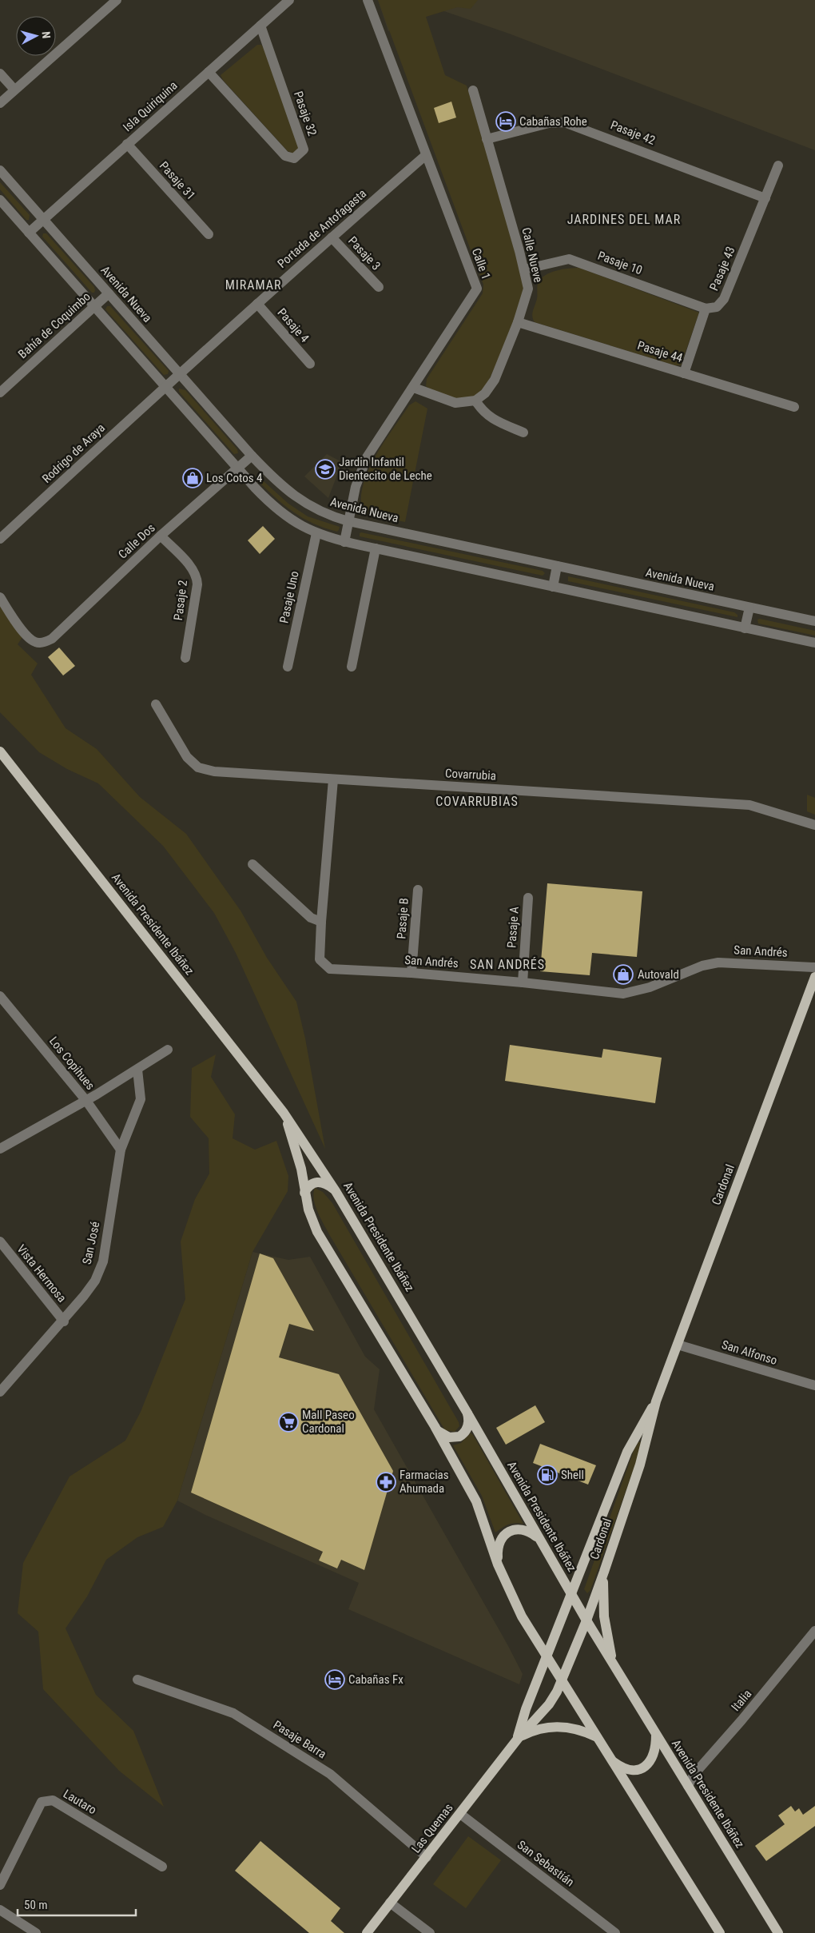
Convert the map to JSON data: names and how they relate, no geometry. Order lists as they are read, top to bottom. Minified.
{"streets":{"main road":["Avenida Presidente Ibáñez","Cardonal","Las Quemas"],"street":["Isla Quiriquina","Pasaje 32","Pasaje 42","Pasaje 31","Portada de Antofagasta","Pasaje 3","Calle Nueve","Pasaje 10","Calle 1","Pasaje 43","Avenida Nueva","Bahía de Coquimbo","Pasaje 4","Pasaje 44","Rodrigo de Araya","Calle Dos","Pasaje Uno","Pasaje 2","Covarrubia","Pasaje B","Pasaje A","San Andrés","Los Copihues","San José","Vista Hermosa","San Alfonso","Italia","Pasaje Barra","Lautaro","San Sebastián"]},"crossings":[["Isla Quiriquina","Pasaje 32"],["Isla Quiriquina","Pasaje 31"],["Isla Quiriquina","Avenida Nueva"],["Pasaje 42","Calle Nueve"],["Pasaje 42","Pasaje 43"],["Portada de Antofagasta","Pasaje 3"],["Portada de Antofagasta","Calle 1"],["Portada de Antofagasta","Avenida Nueva"],["Portada de Antofagasta","Pasaje 4"],["Portada de Antofagasta","Rodrigo de Araya"],["Calle Nueve","Pasaje 10"],["Calle Nueve","Pasaje 44"],["Pasaje 10","Pasaje 43"],["Calle 1","Avenida Nueva"],["Avenida Nueva","Bahía de Coquimbo"],["Avenida Nueva","Calle Dos"],["Calle Dos","Pasaje 2"],["Covarrubia","San Andrés"],["Pasaje B","San Andrés"],["Avenida Presidente Ibáñez","Cardonal"],["Avenida Presidente Ibáñez","Italia"],["Avenida Presidente Ibáñez","Las Quemas"],["Pasaje A","San Andrés"],["Los Copihues","San José"],["Cardonal","San Alfonso"],["Cardonal","Las Quemas"],["San José","Vista Hermosa"],["Pasaje Barra","Las Quemas"],["Las Quemas","San Sebastián"]],"districts":["JARDINES DEL MAR","MIRAMAR","COVARRUBIAS","SAN ANDRÉS"],"places":{"hotel":["Cabañas Rohe","Cabañas Fx"],"school or university":["Jardin Infantil Dientecito de Leche"],"shop":["Los Cotos 4","Autovald"],"supermarket":["Mall Paseo Cardonal"],"fuel station":["Shell"],"pharmacy":["Farmacias Ahumada"]},"scale_bar":"50 m","north":"right"}
